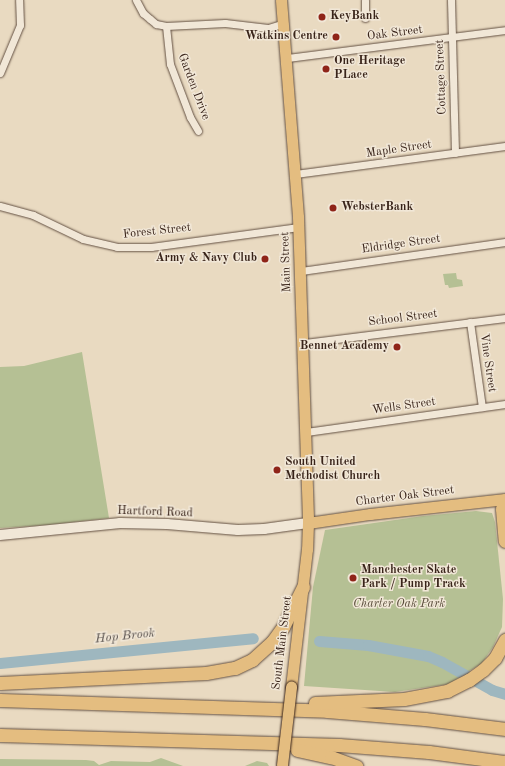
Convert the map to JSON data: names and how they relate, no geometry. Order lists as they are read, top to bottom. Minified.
{"streets":{"main road":["Main Street","Charter Oak Street","Hartford Road","South Main Street"],"street":["Oak Street","Cottage Street","Garden Drive","Maple Street","Forest Street","Eldridge Street","School Street","Vine Street","Wells Street"]},"crossings":[["Oak Street","Cottage Street"],["Oak Street","Main Street"],["Cottage Street","Maple Street"],["Maple Street","Main Street"],["Forest Street","Main Street"],["Eldridge Street","Main Street"],["Main Street","School Street"],["Main Street","Wells Street"],["Main Street","Charter Oak Street"],["Main Street","Hartford Road"],["Main Street","South Main Street"],["School Street","Vine Street"],["Vine Street","Wells Street"],["Charter Oak Street","Hartford Road"],["Charter Oak Street","South Main Street"],["Hartford Road","South Main Street"]],"water":["Hop Brook"],"parks":["Charter Oak Park"],"places":["KeyBank","Watkins Centre","One Heritage PLace","WebsterBank","Army & Navy Club","Bennet Academy","South United Methodist Church","Manchester Skate Park / Pump Track"]}
